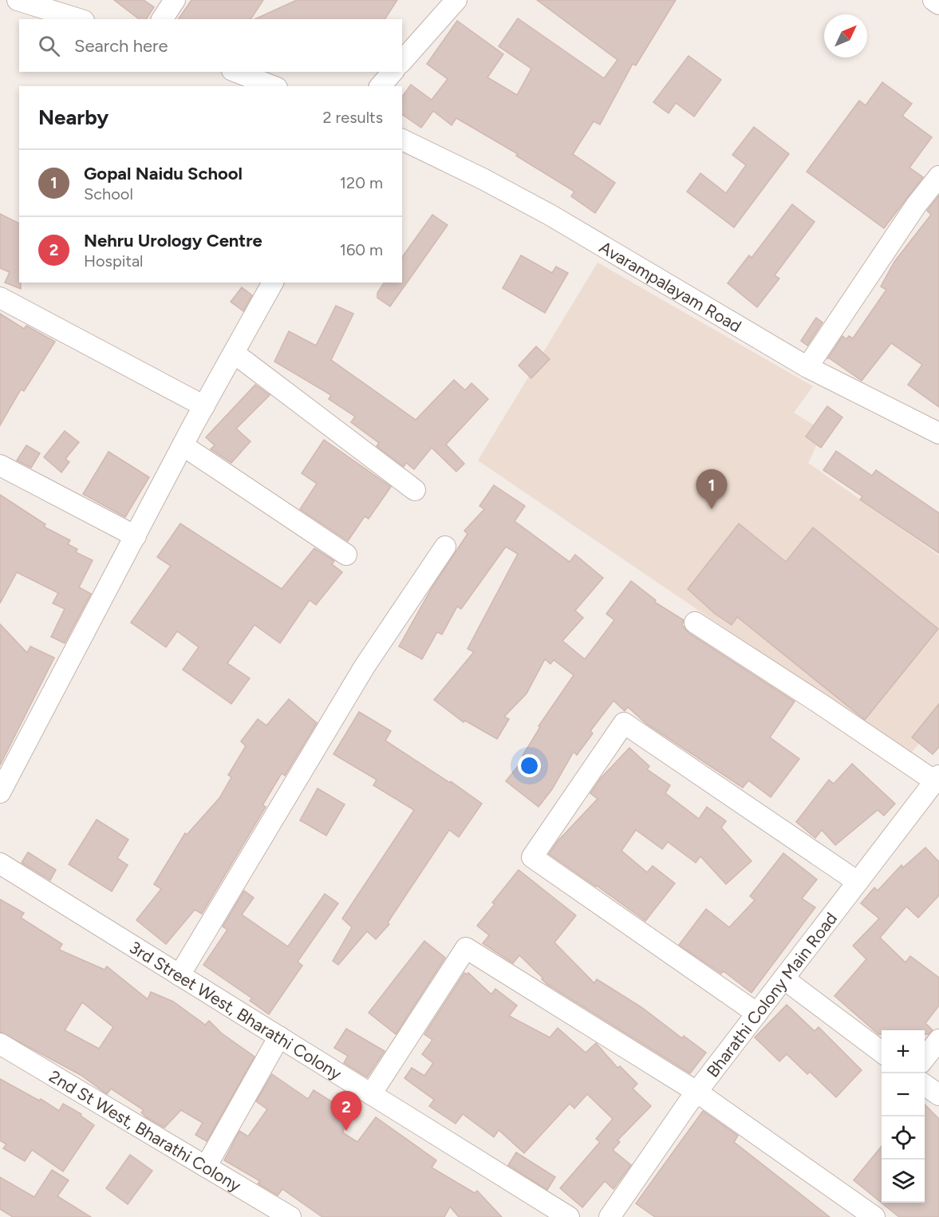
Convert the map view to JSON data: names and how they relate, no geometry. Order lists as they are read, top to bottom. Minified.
{"streets":{"street":["Avarampalayam Road","Bharathi Colony Main Road","3rd Street West, Bharathi Colony","2nd St West, Bharathi Colony"]},"north":"top right","page":{"search":"Search here","heading":["Nearby","2 results"],"list":[{"mark":"1","name":"Gopal Naidu School","note":"School","value":"120 m"},{"mark":"2","name":"Nehru Urology Centre","note":"Hospital","value":"160 m"}],"pins":["1","2"],"map_buttons":["+","−"]}}
